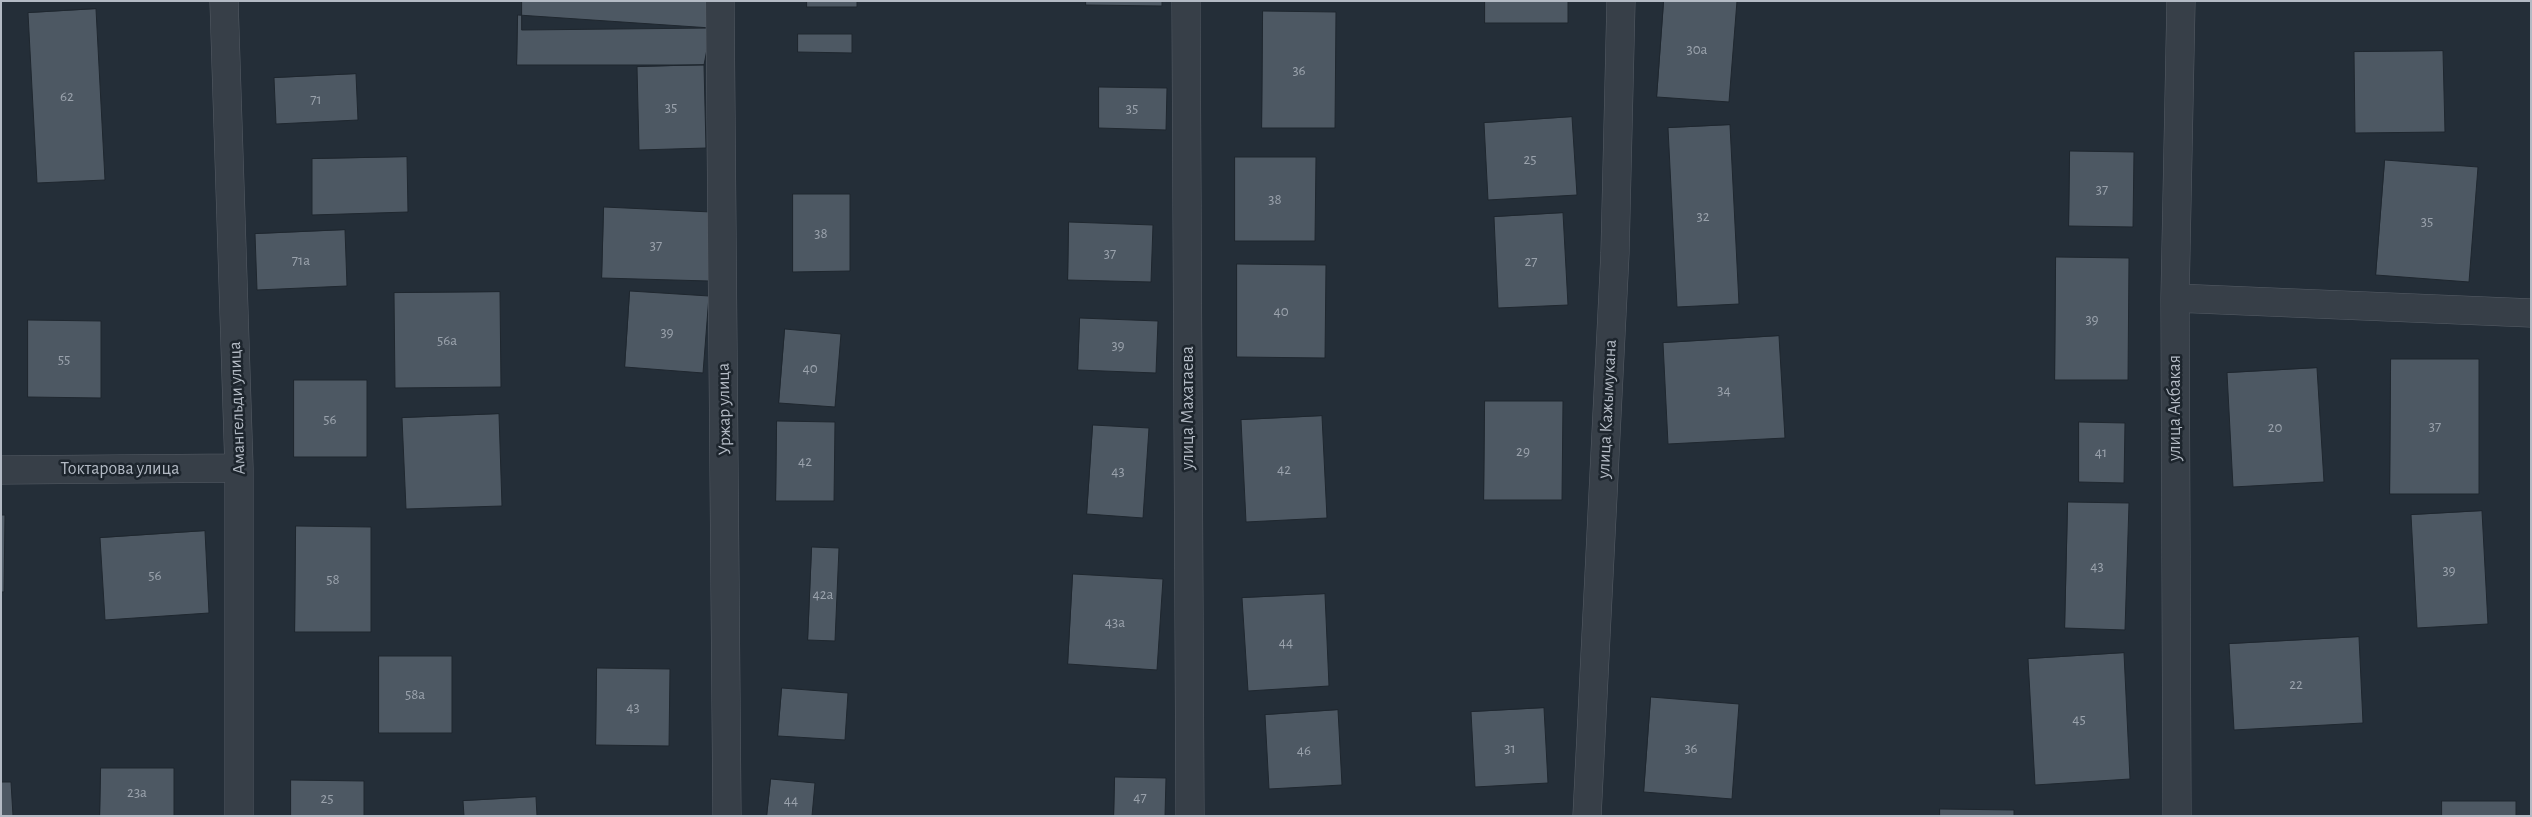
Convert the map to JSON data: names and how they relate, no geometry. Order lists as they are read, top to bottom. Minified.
{"streets":{"street":["Амангельди улица","улица Махатаева","улица Акбакая","Уржар улица","улица Кажымукана","Токтарова улица"]},"crossings":[["Амангельди улица","Токтарова улица"]],"house_numbers":["30а","36","62","71","35","35","25","37","38","32","35","38","37","37","71а","27","40","39","39","56а","39","55","40","34","56","37","20","29","41","42","42","43","43","39","56","58","42а","43а","44","22","58а","43","45","31","36","46","23а","47","25","44"]}
